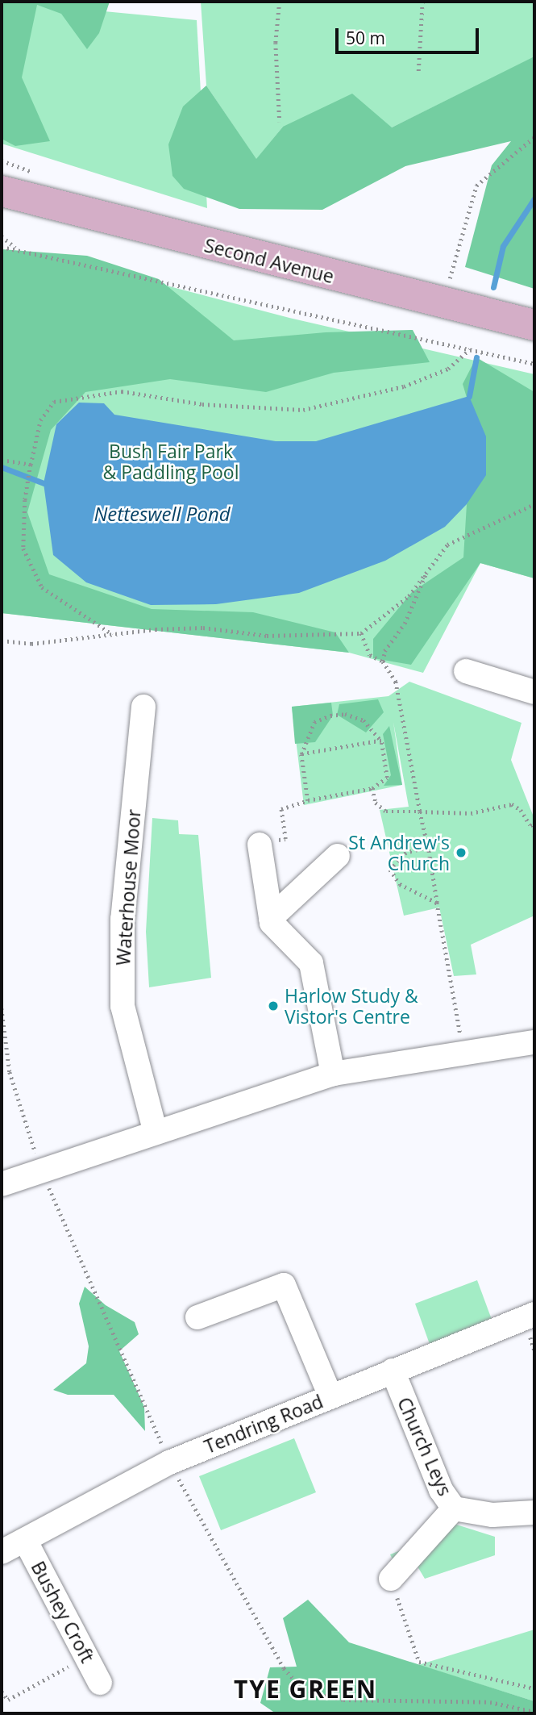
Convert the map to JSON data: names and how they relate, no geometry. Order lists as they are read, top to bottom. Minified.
{"streets":{"main road":["Second Avenue"],"street":["Waterhouse Moor","Tendring Road","Church Leys","Bushey Croft"]},"crossings":[["Tendring Road","Church Leys"],["Tendring Road","Bushey Croft"]],"districts":["TYE GREEN"],"water":["Netteswell Pond"],"parks":["Bush Fair Park & Paddling Pool"],"places":["St Andrew's Church","Harlow Study & Vistor's Centre"],"scale_bar":"50 m"}
